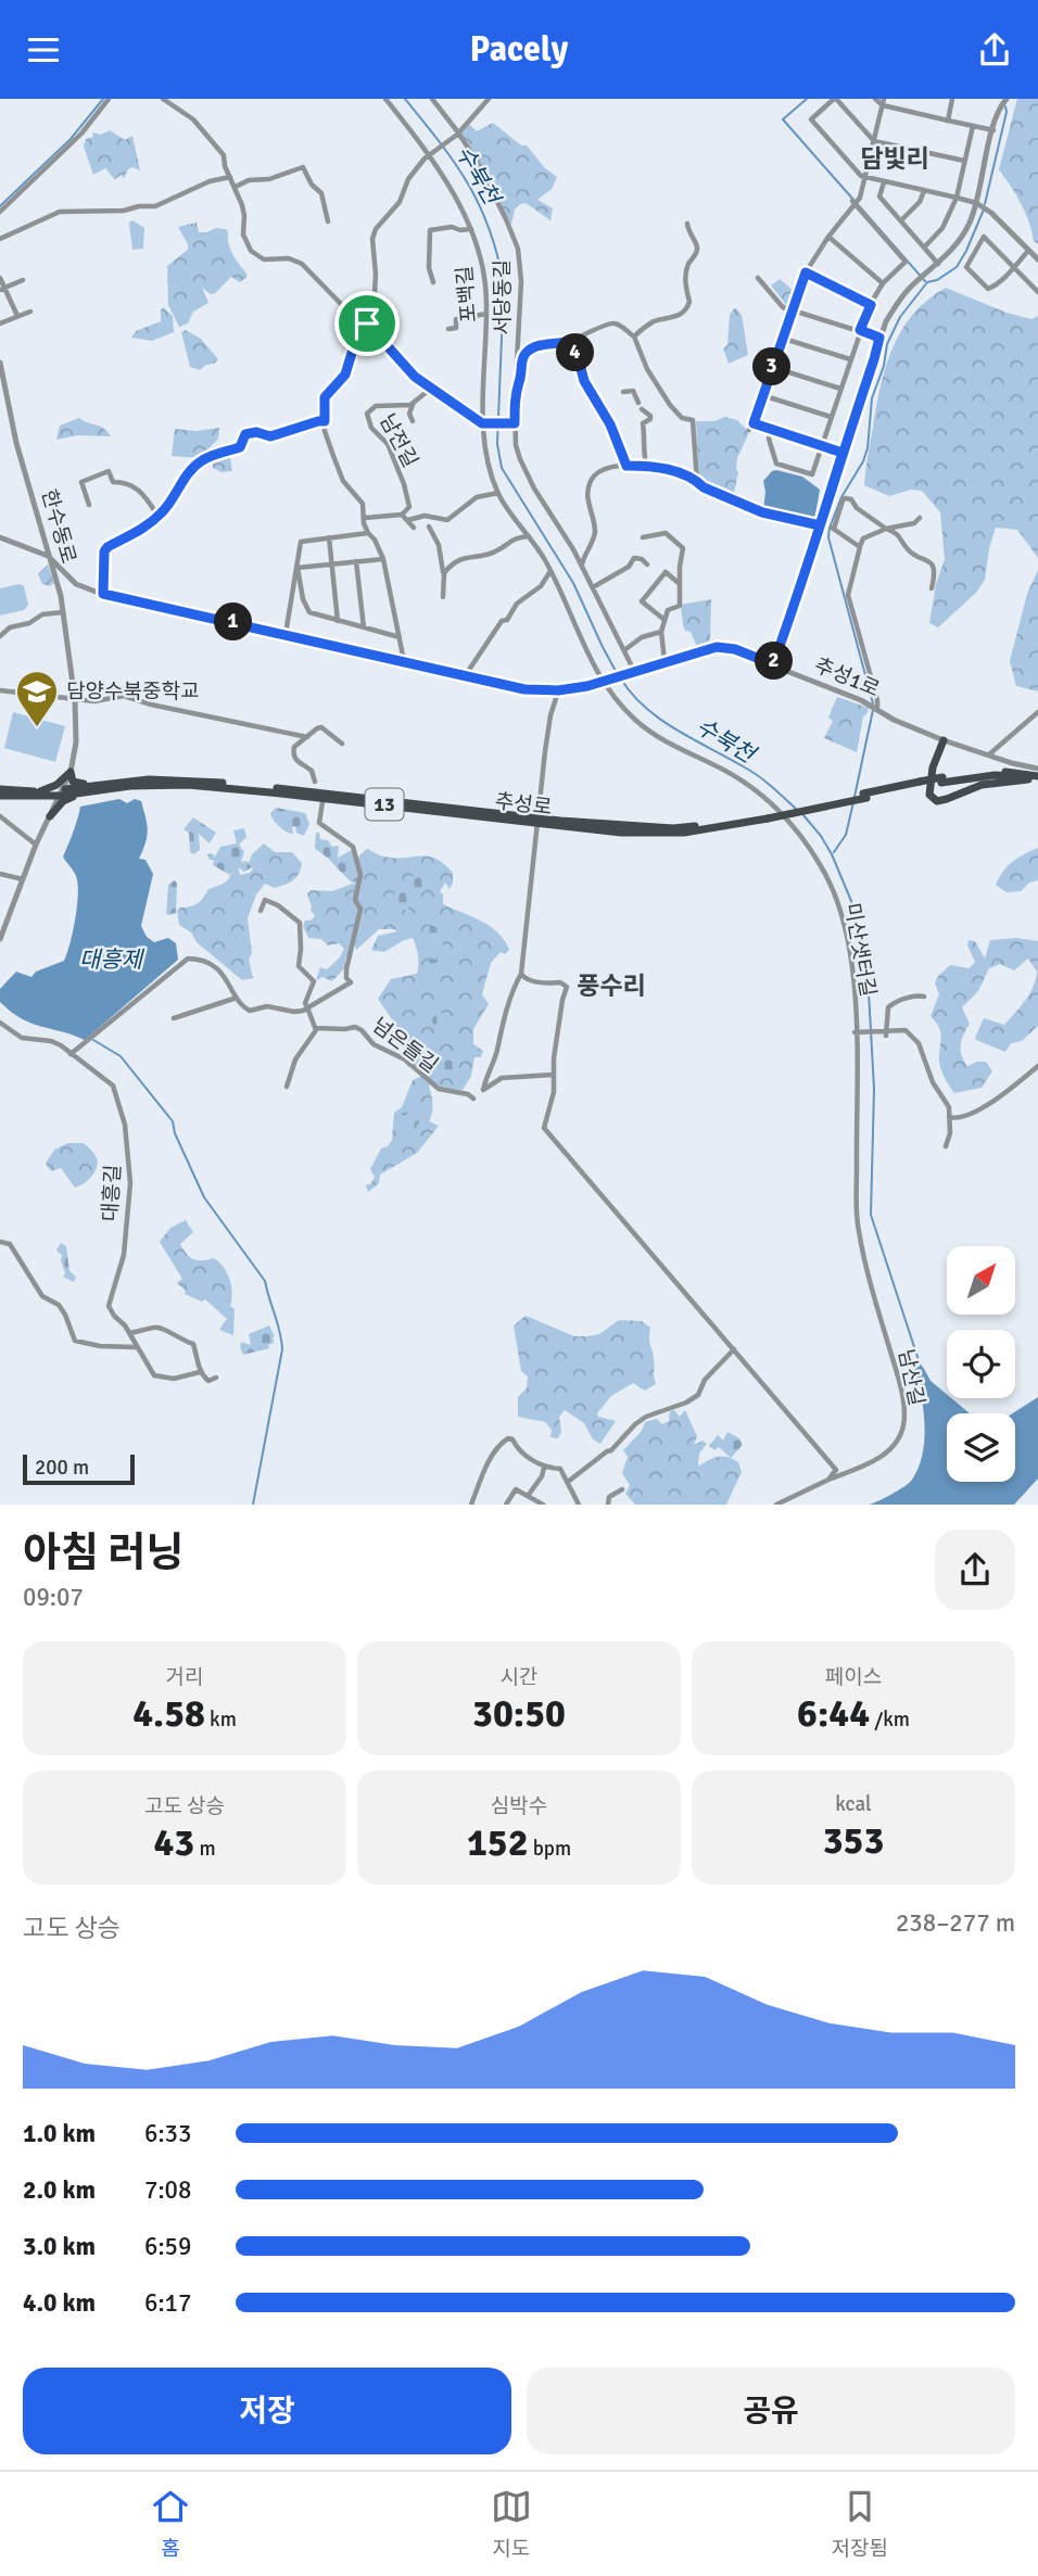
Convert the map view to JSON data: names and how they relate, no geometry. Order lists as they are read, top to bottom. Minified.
{"streets":{"main road":["13","추성로"],"street":["포백길","서당동길","남전길","한수동로","추성1로","미산샛터길","넘은들길","대흥길","남산길"]},"crossings":[["서당동길","추성1로"],["한수동로","추성1로"],["한수동로","추성로"],["추성1로","미산샛터길"],["미산샛터길","남산길"]],"districts":["담빛리","풍수리"],"water":["수북천","대흥제"],"places":{"school or university":["담양수북중학교"]},"scale_bar":"200 m","north":"top right","page":{"header":"Pacely","pins":["4","3","1","2"],"scale":"200 m","heading":["아침 러닝","09:07"],"stats":[["거리","4.58 km"],["시간","30:50"],["페이스","6:44 /km"],["고도 상승","43 m"],["심박수","152 bpm"],["kcal","353"]],"chart":["고도 상승","238–277 m"],"list":[{"name":"1.0 km","note":"6:33"},{"name":"2.0 km","note":"7:08"},{"name":"3.0 km","note":"6:59"},{"name":"4.0 km","note":"6:17"}],"buttons":["저장","공유"],"tabs":["홈","지도","저장됨"]}}
